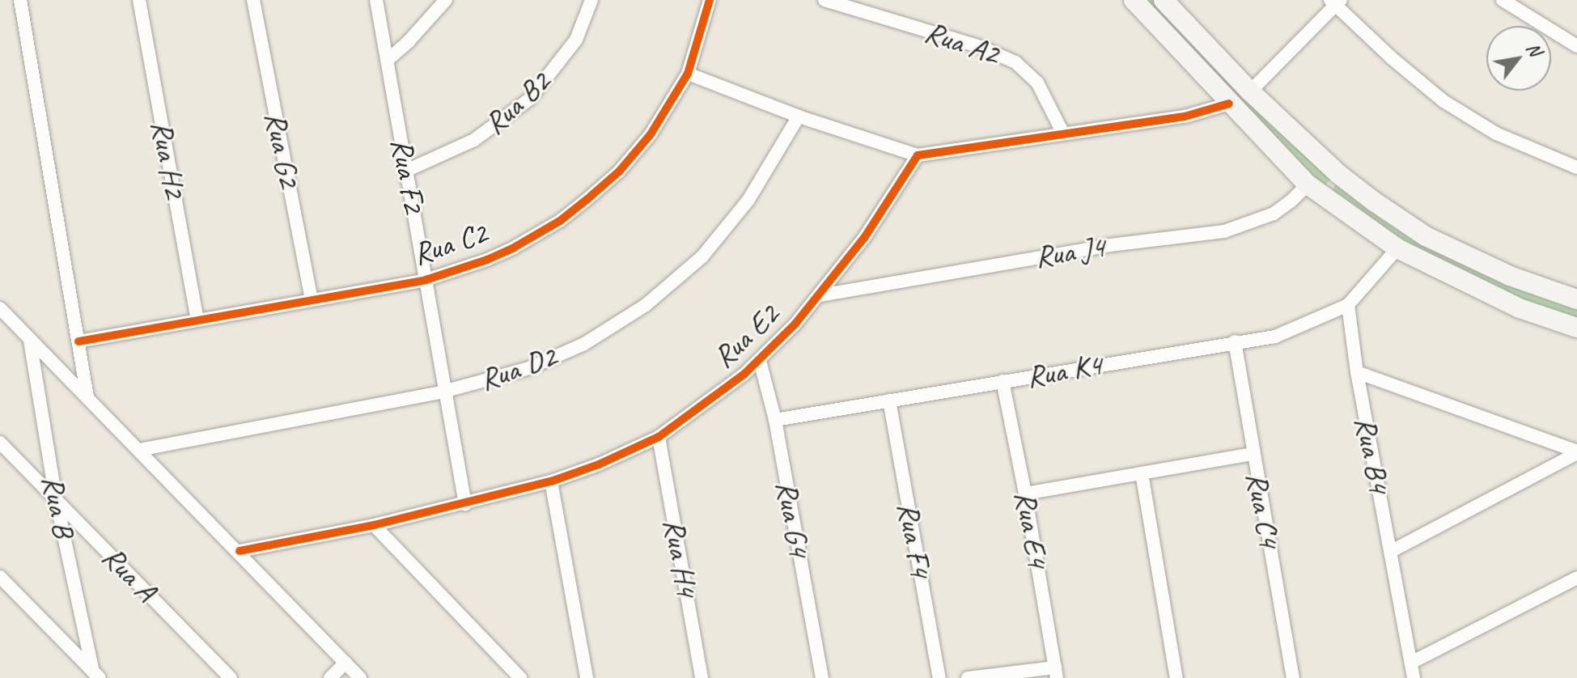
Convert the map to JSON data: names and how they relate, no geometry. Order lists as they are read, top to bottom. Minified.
{"streets":{"street":["Rua A2","Rua B2","Rua G2","Rua H2","Rua F2","Rua C2","Rua J4","Rua E2","Rua D2","Rua K4","Rua B4","Rua B","Rua C4","Rua G4","Rua E4","Rua F4","Rua H4","Rua A"]},"crossings":[["Rua B2","Rua F2"],["Rua G2","Rua C2"],["Rua H2","Rua C2"],["Rua F2","Rua C2"],["Rua F2","Rua E2"],["Rua F2","Rua D2"],["Rua J4","Rua E2"],["Rua E2","Rua G4"],["Rua E2","Rua H4"],["Rua K4","Rua B4"],["Rua K4","Rua C4"],["Rua K4","Rua G4"],["Rua K4","Rua E4"],["Rua K4","Rua F4"],["Rua B","Rua A"]],"north":"top right"}
